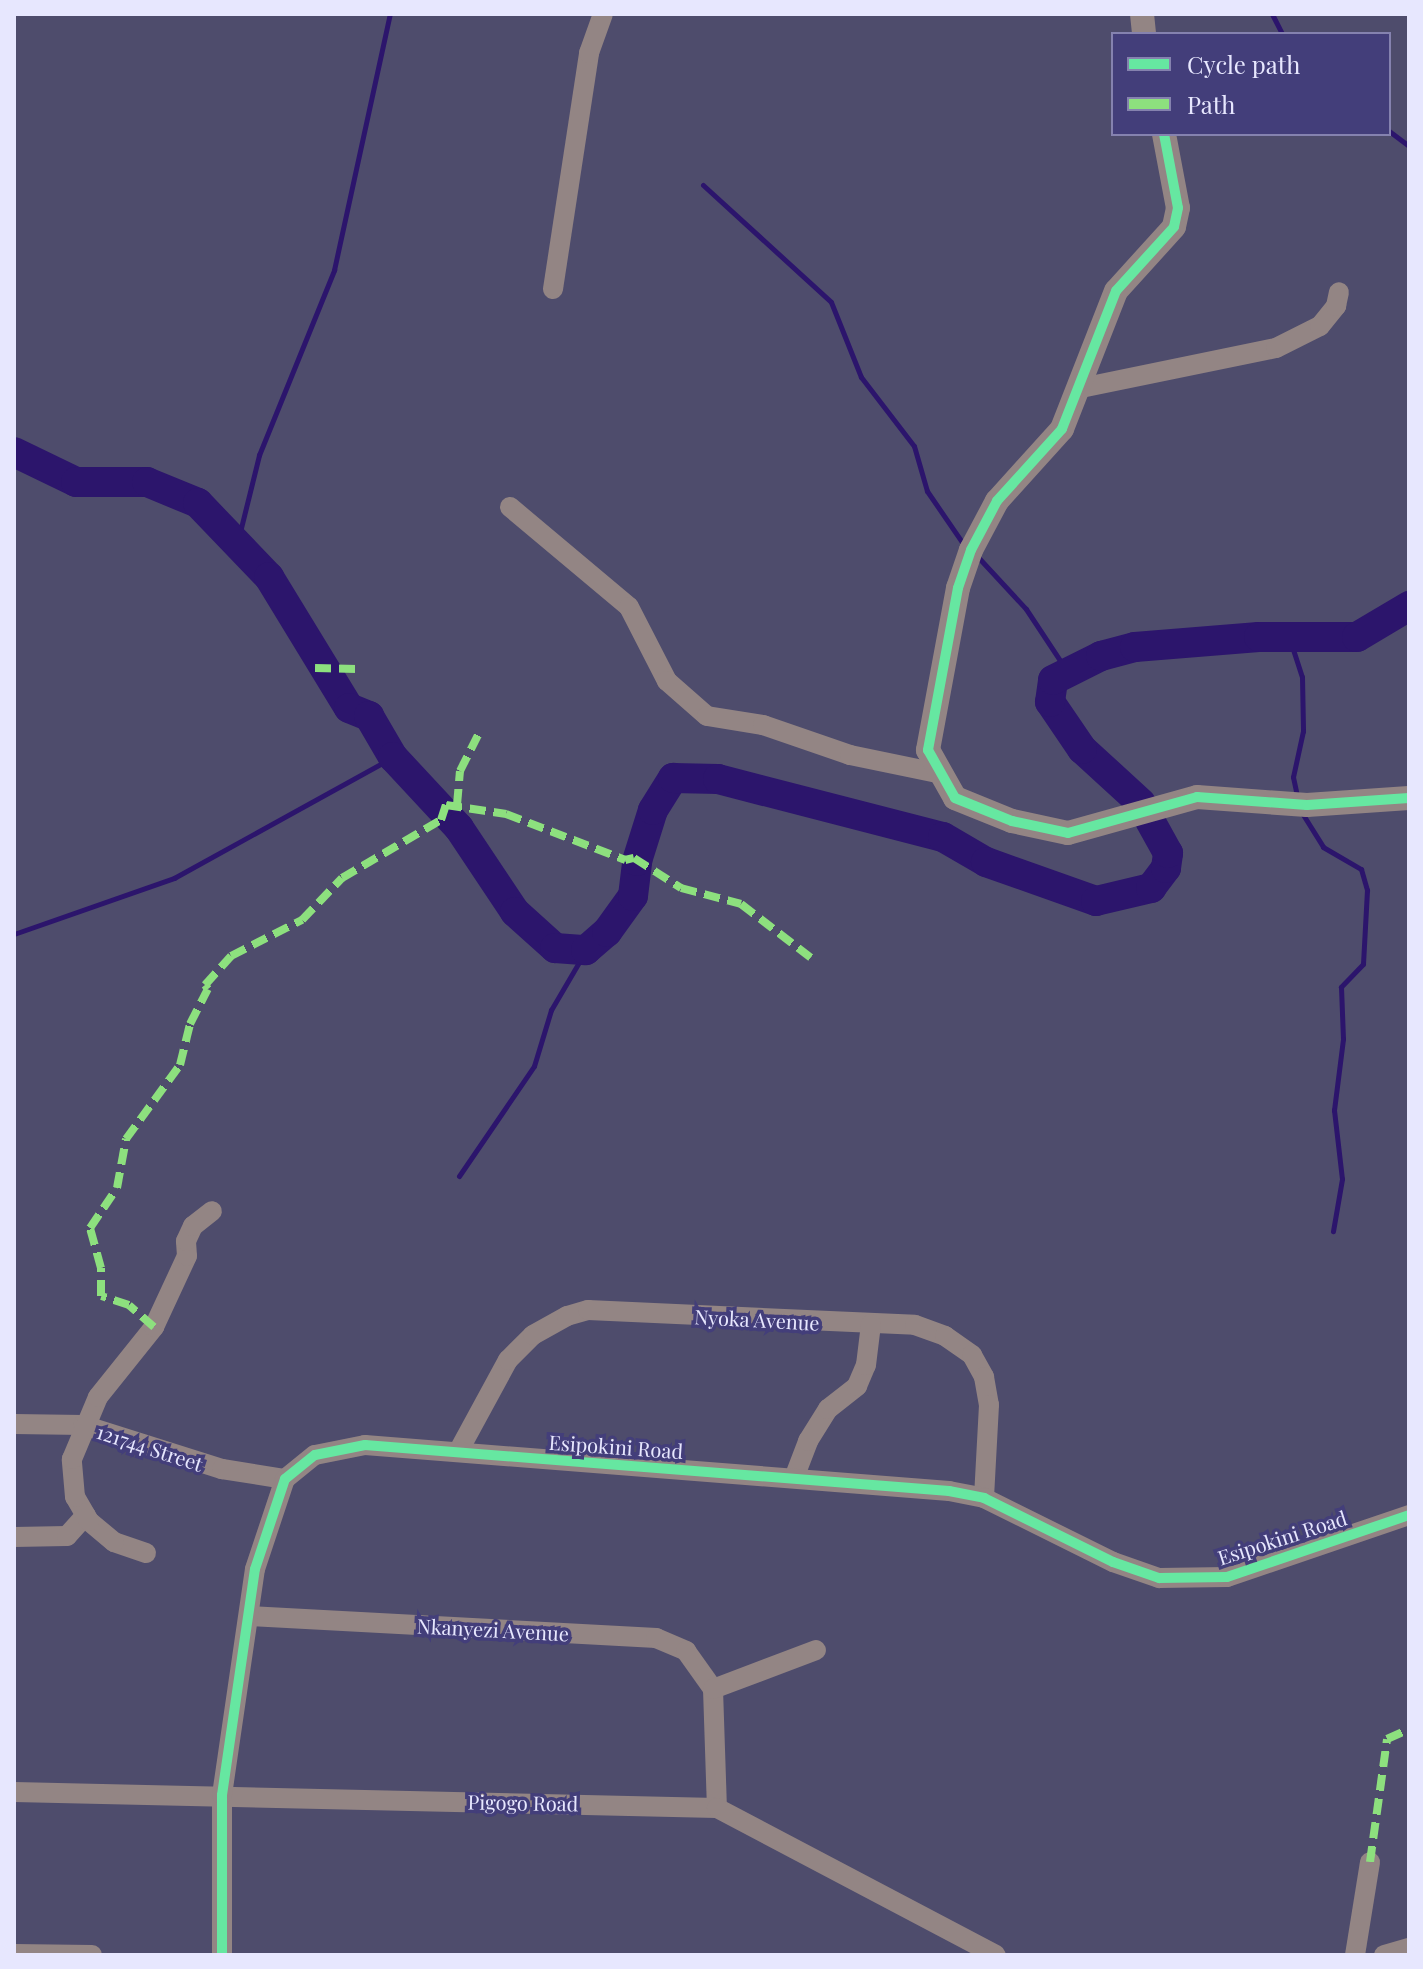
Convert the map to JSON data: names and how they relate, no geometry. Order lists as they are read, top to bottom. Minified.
{"streets":{"street":["Nyoka Avenue","Esipokini Road","121744 Street","Nkanyezi Avenue","Pigogo Road"]},"crossings":[["Nyoka Avenue","Esipokini Road"],["Esipokini Road","121744 Street"]],"legend":["Cycle path","Path"]}
